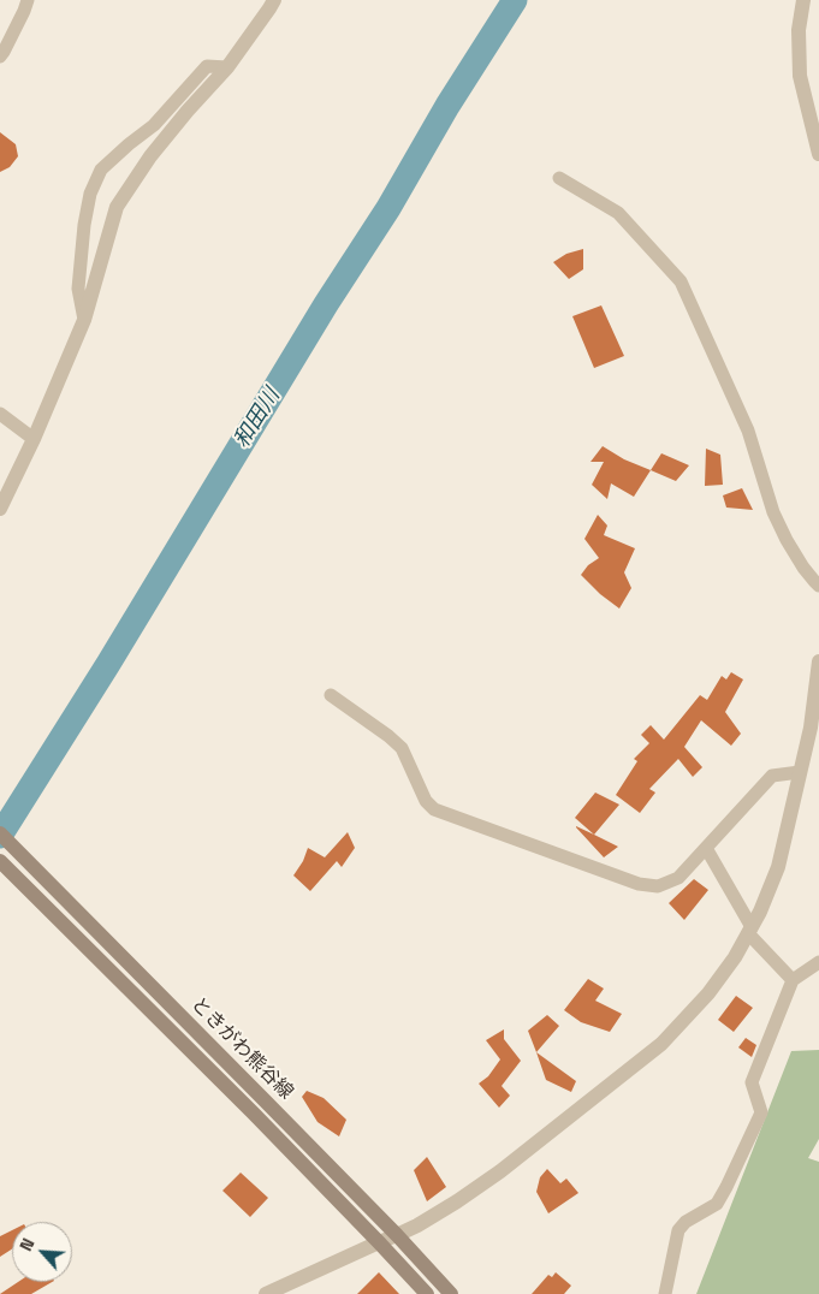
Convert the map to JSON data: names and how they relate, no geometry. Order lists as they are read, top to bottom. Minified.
{"streets":{"main road":["ときがわ熊谷線"]},"water":["和田川"],"north":"top left"}
